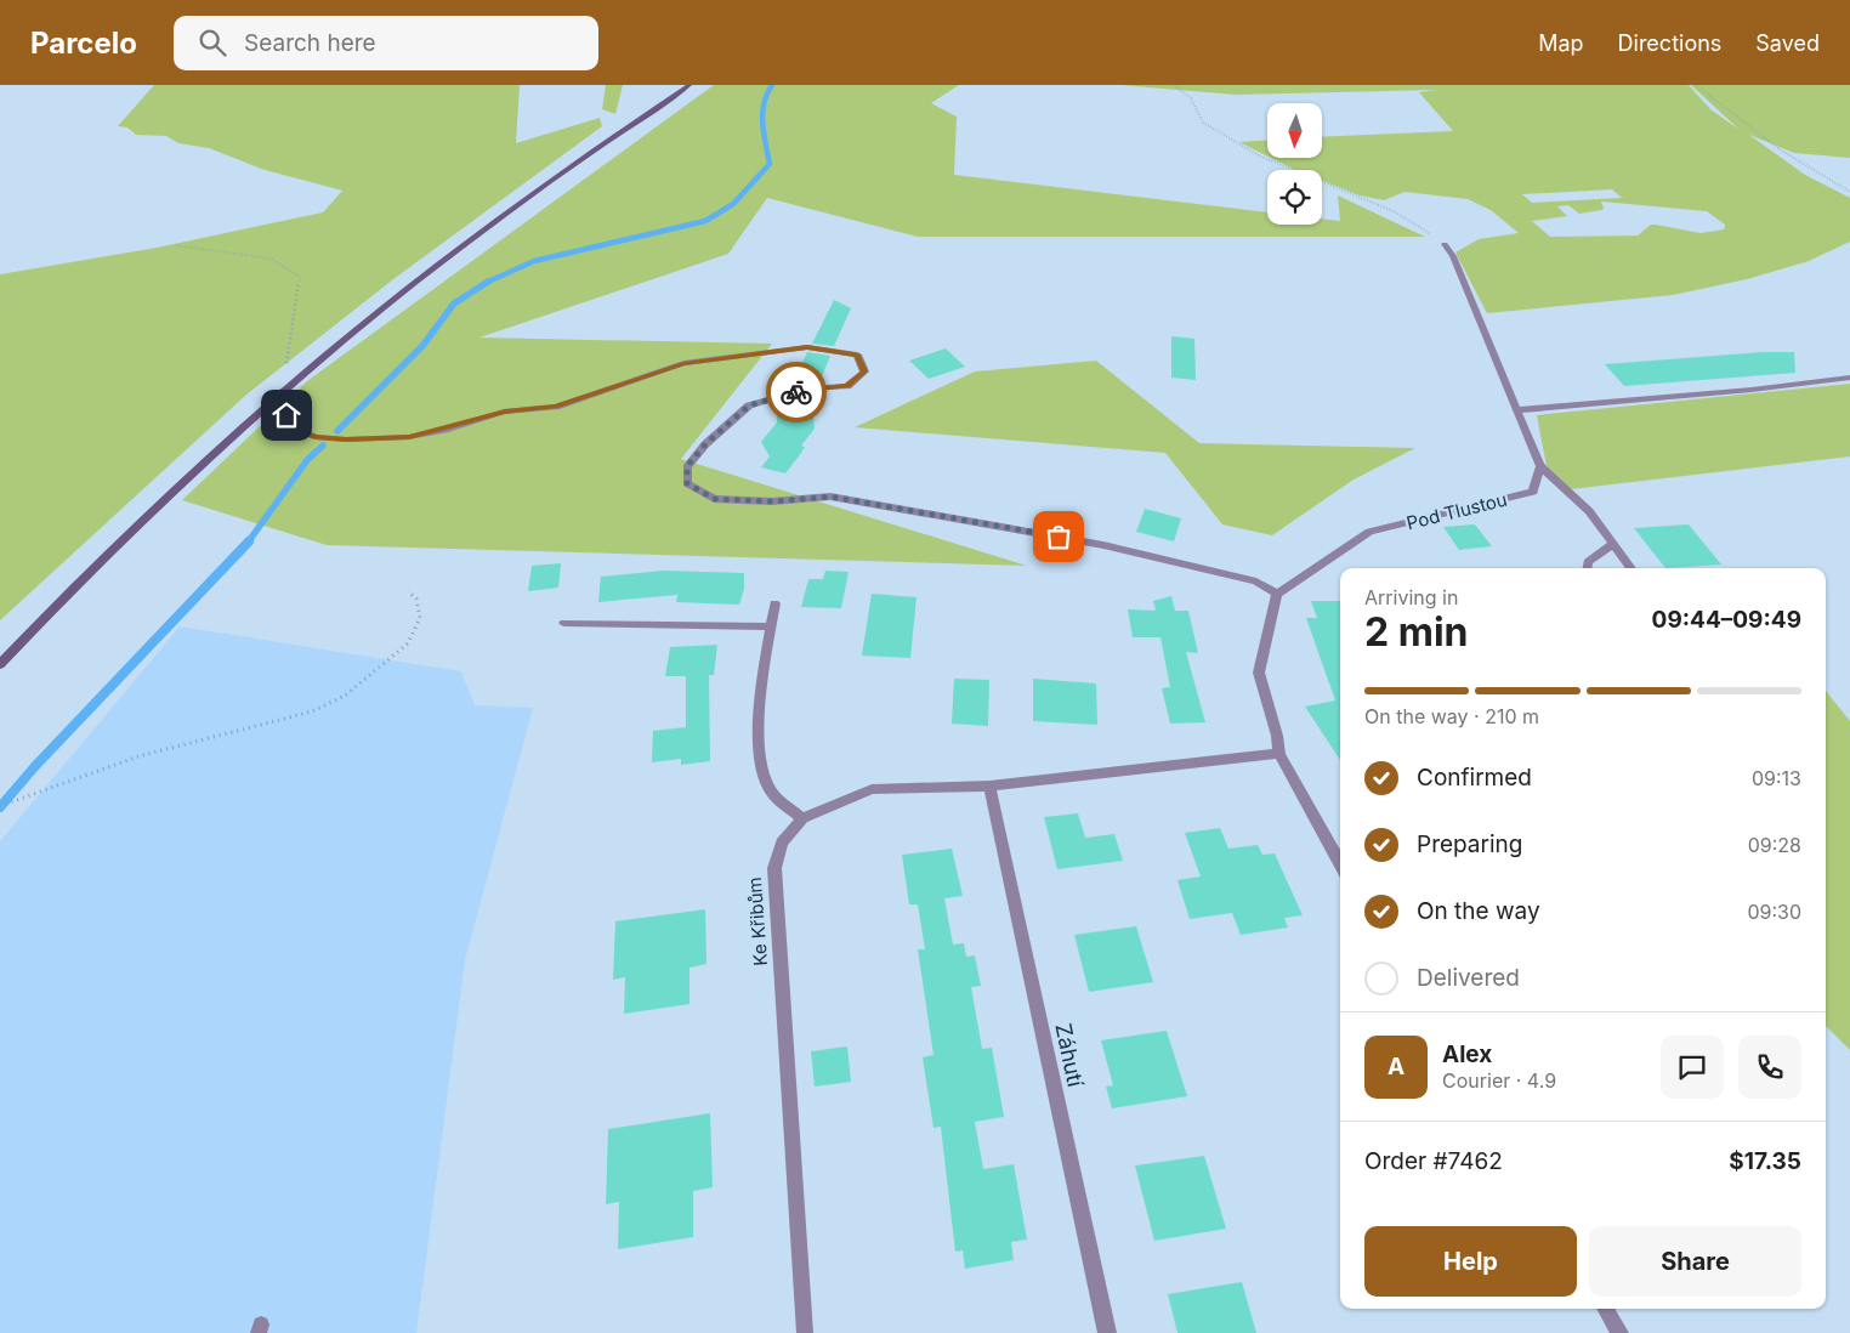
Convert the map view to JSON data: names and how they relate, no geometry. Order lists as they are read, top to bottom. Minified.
{"streets":{"street":["Pod Tlustou","Ke Křibům","Záhutí"]},"crossings":[["Ke Křibům","Záhutí"]],"north":"bottom","page":{"header":"Parcelo","search":"Search here","nav":["Map","Directions","Saved"],"heading":["2 min","Arriving in","09:44–09:49"],"panel":["Alex","Courier · 4.9","Order #7462","$17.35"],"bar":"On the way · 210 m","list":[["Confirmed","09:13"],["Preparing","09:28"],["On the way","09:30"],"Delivered"],"round":"A","buttons":["Help","Share"]}}
